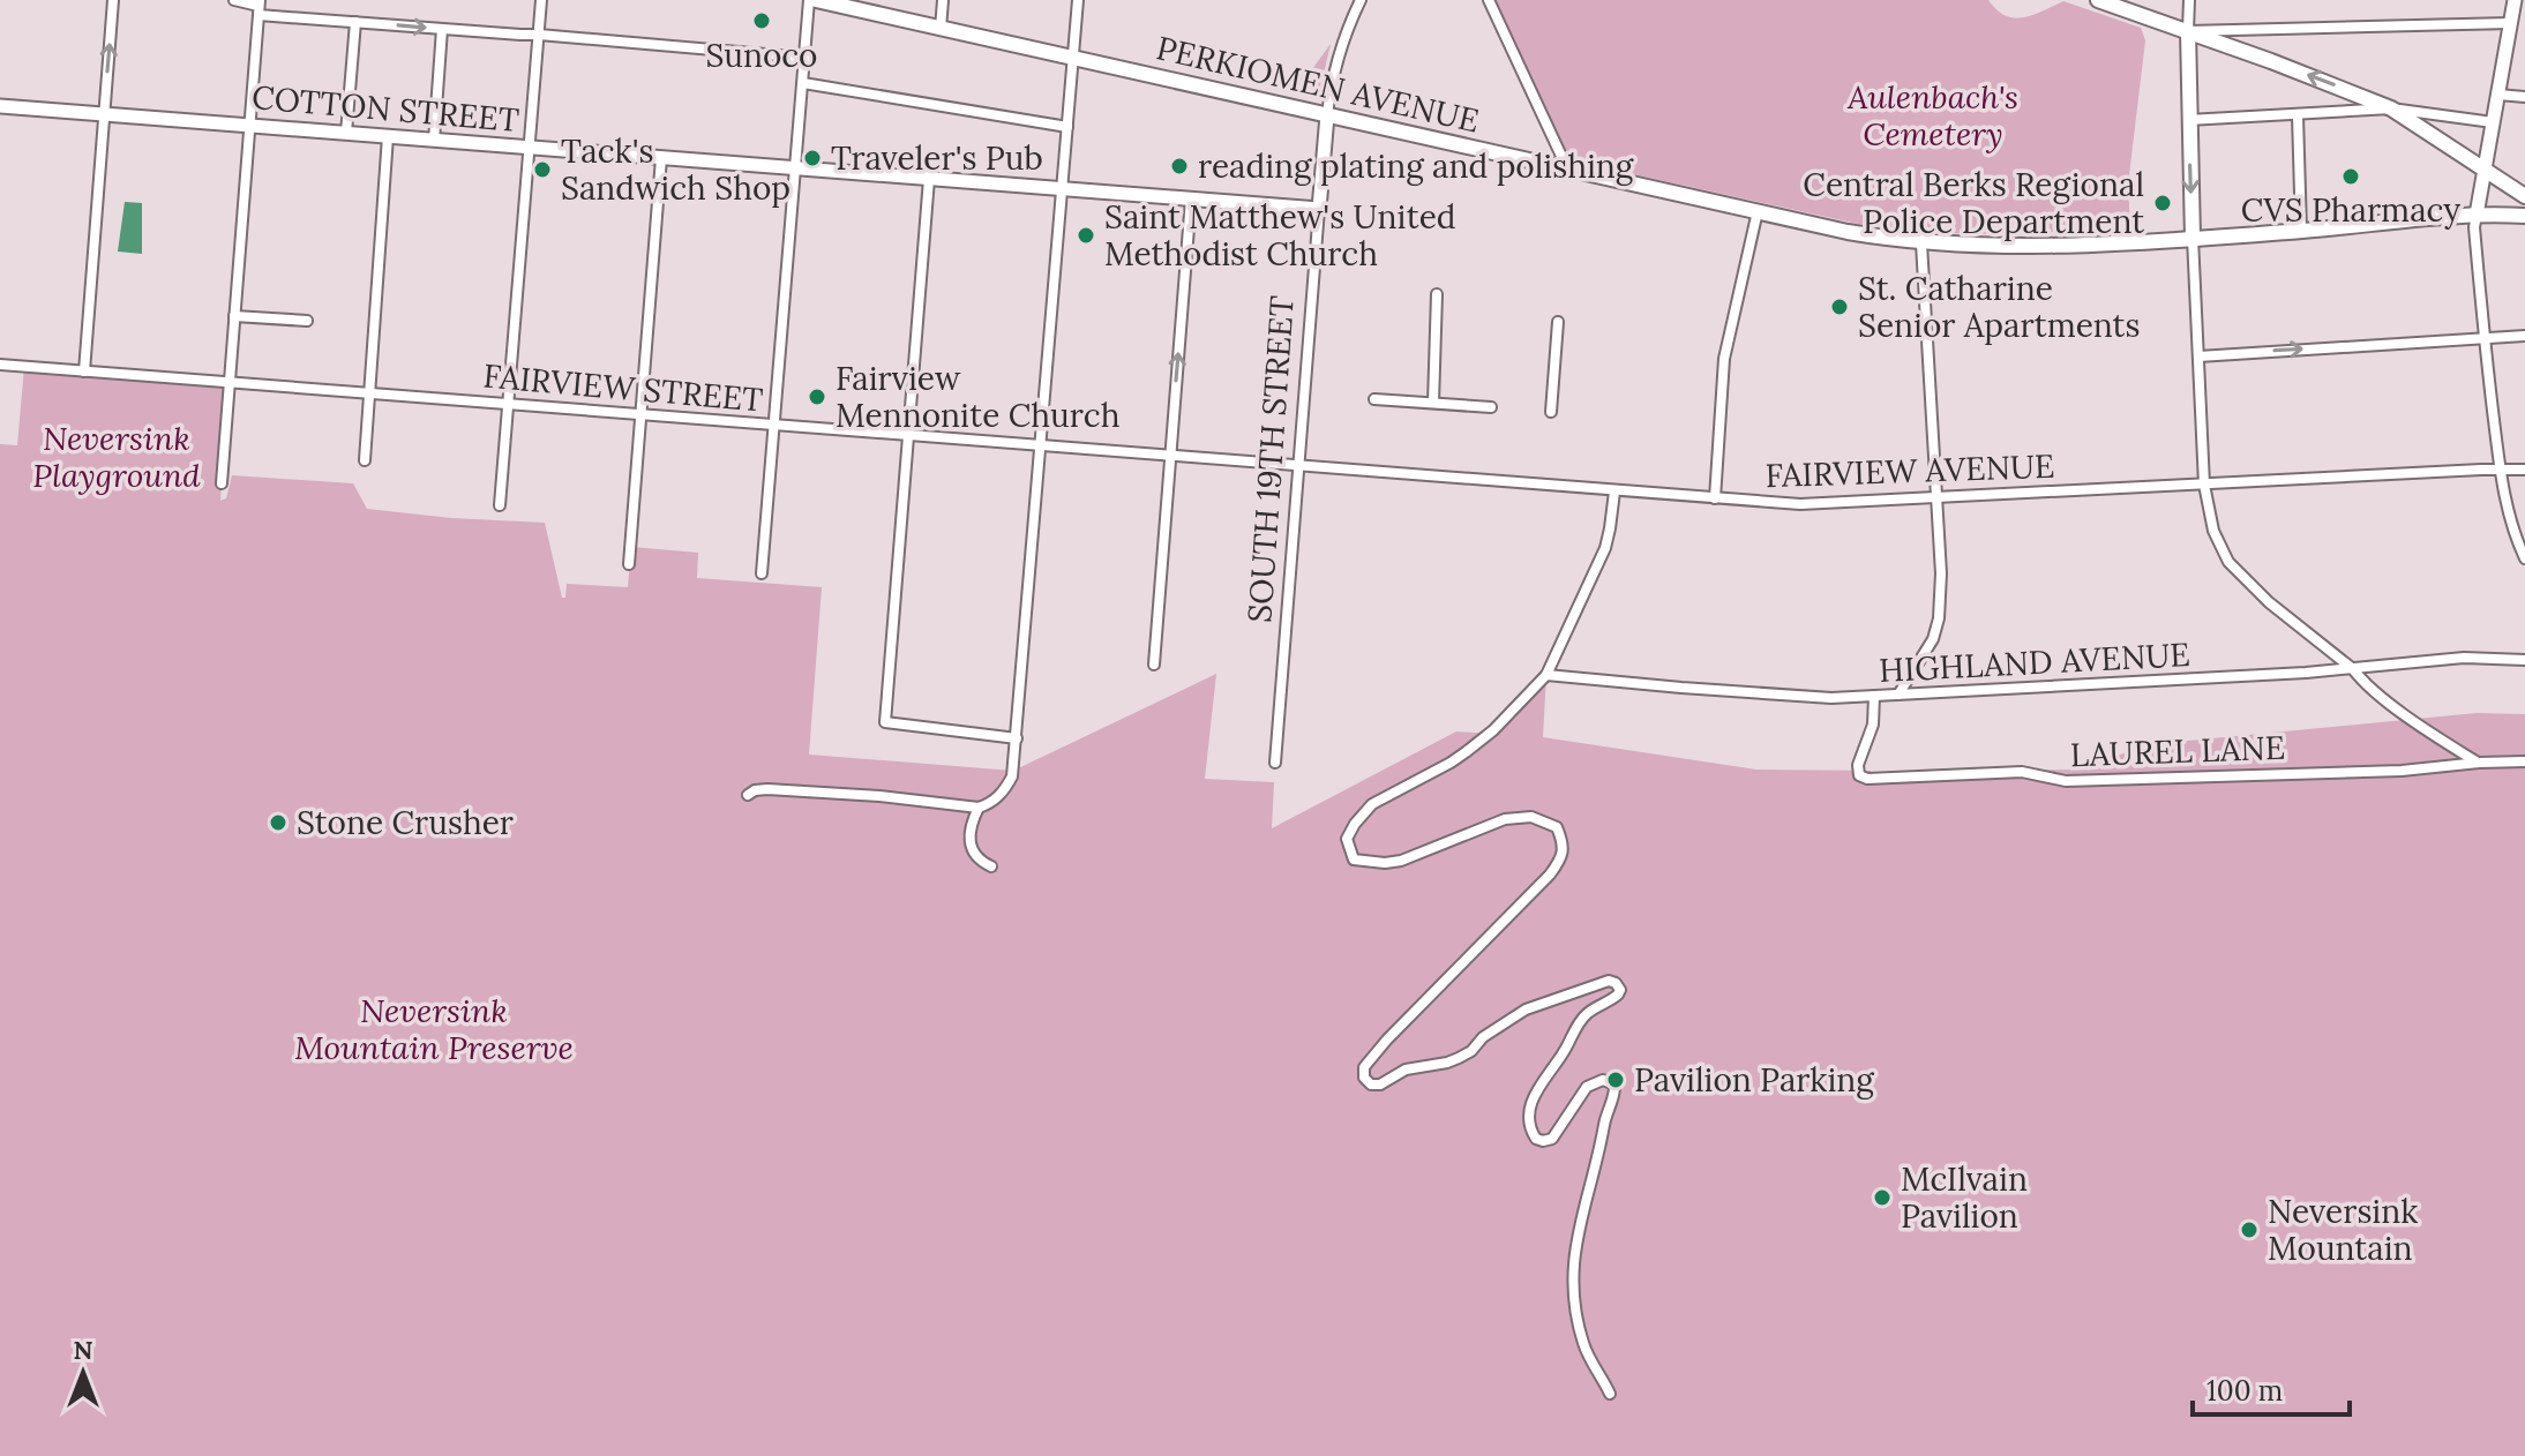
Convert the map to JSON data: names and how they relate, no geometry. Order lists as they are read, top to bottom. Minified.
{"streets":{"main road":["PERKIOMEN AVENUE"],"street":["COTTON STREET","FAIRVIEW STREET","SOUTH 19TH STREET","FAIRVIEW AVENUE","HIGHLAND AVENUE","LAUREL LANE"]},"crossings":[["PERKIOMEN AVENUE","SOUTH 19TH STREET"],["COTTON STREET","SOUTH 19TH STREET"],["FAIRVIEW STREET","SOUTH 19TH STREET"],["FAIRVIEW STREET","FAIRVIEW AVENUE"],["SOUTH 19TH STREET","FAIRVIEW AVENUE"],["HIGHLAND AVENUE","LAUREL LANE"]],"parks":["Aulenbach's Cemetery","Neversink Playground","Neversink Mountain Preserve"],"places":["Sunoco","Traveler's Pub","reading plating and polishing","Tack's Sandwich Shop","CVS Pharmacy","Central Berks Regional Police Department","Saint Matthew's United Methodist Church","St. Catharine Senior Apartments","Fairview Mennonite Church","Stone Crusher","Pavilion Parking","McIlvain Pavilion","Neversink Mountain"],"scale_bar":"100 m","north":"top"}
